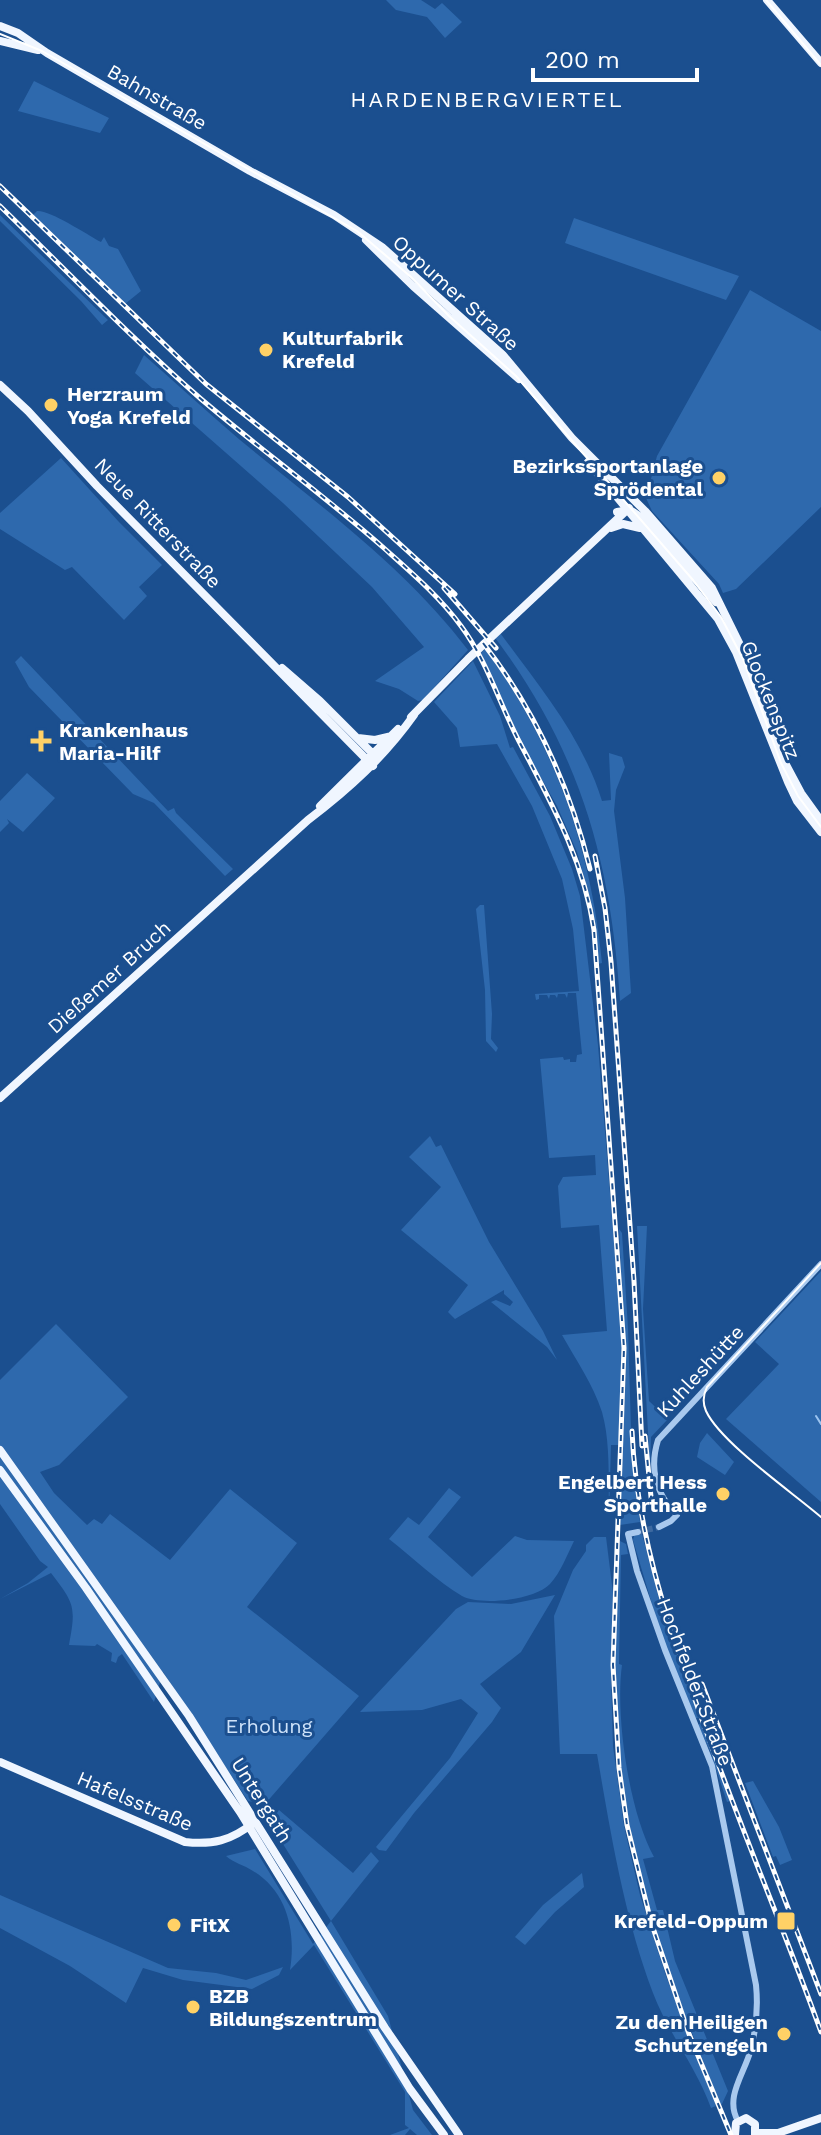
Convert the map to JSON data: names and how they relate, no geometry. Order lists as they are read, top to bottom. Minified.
{"streets":{"main road":["Bahnstraße","Oppumer Straße","Neue Ritterstraße","Glockenspitz","Dießemer Bruch","Untergath","Hafelsstraße"],"street":["Kuhleshütte","Hochfelder Straße"]},"crossings":[["Bahnstraße","Oppumer Straße"],["Oppumer Straße","Glockenspitz"],["Neue Ritterstraße","Dießemer Bruch"],["Untergath","Hafelsstraße"]],"districts":["HARDENBERGVIERTEL"],"parks":["Erholung"],"places":{"other":["Kulturfabrik Krefeld","Herzraum Yoga Krefeld","Bezirkssportanlage Sprödental","Engelbert Hess Sporthalle","FitX","BZB Bildungszentrum","Zu den Heiligen Schutzengeln"],"health":["Krankenhaus Maria-Hilf"],"transit":["Krefeld-Oppum"]},"scale_bar":"200 m"}
